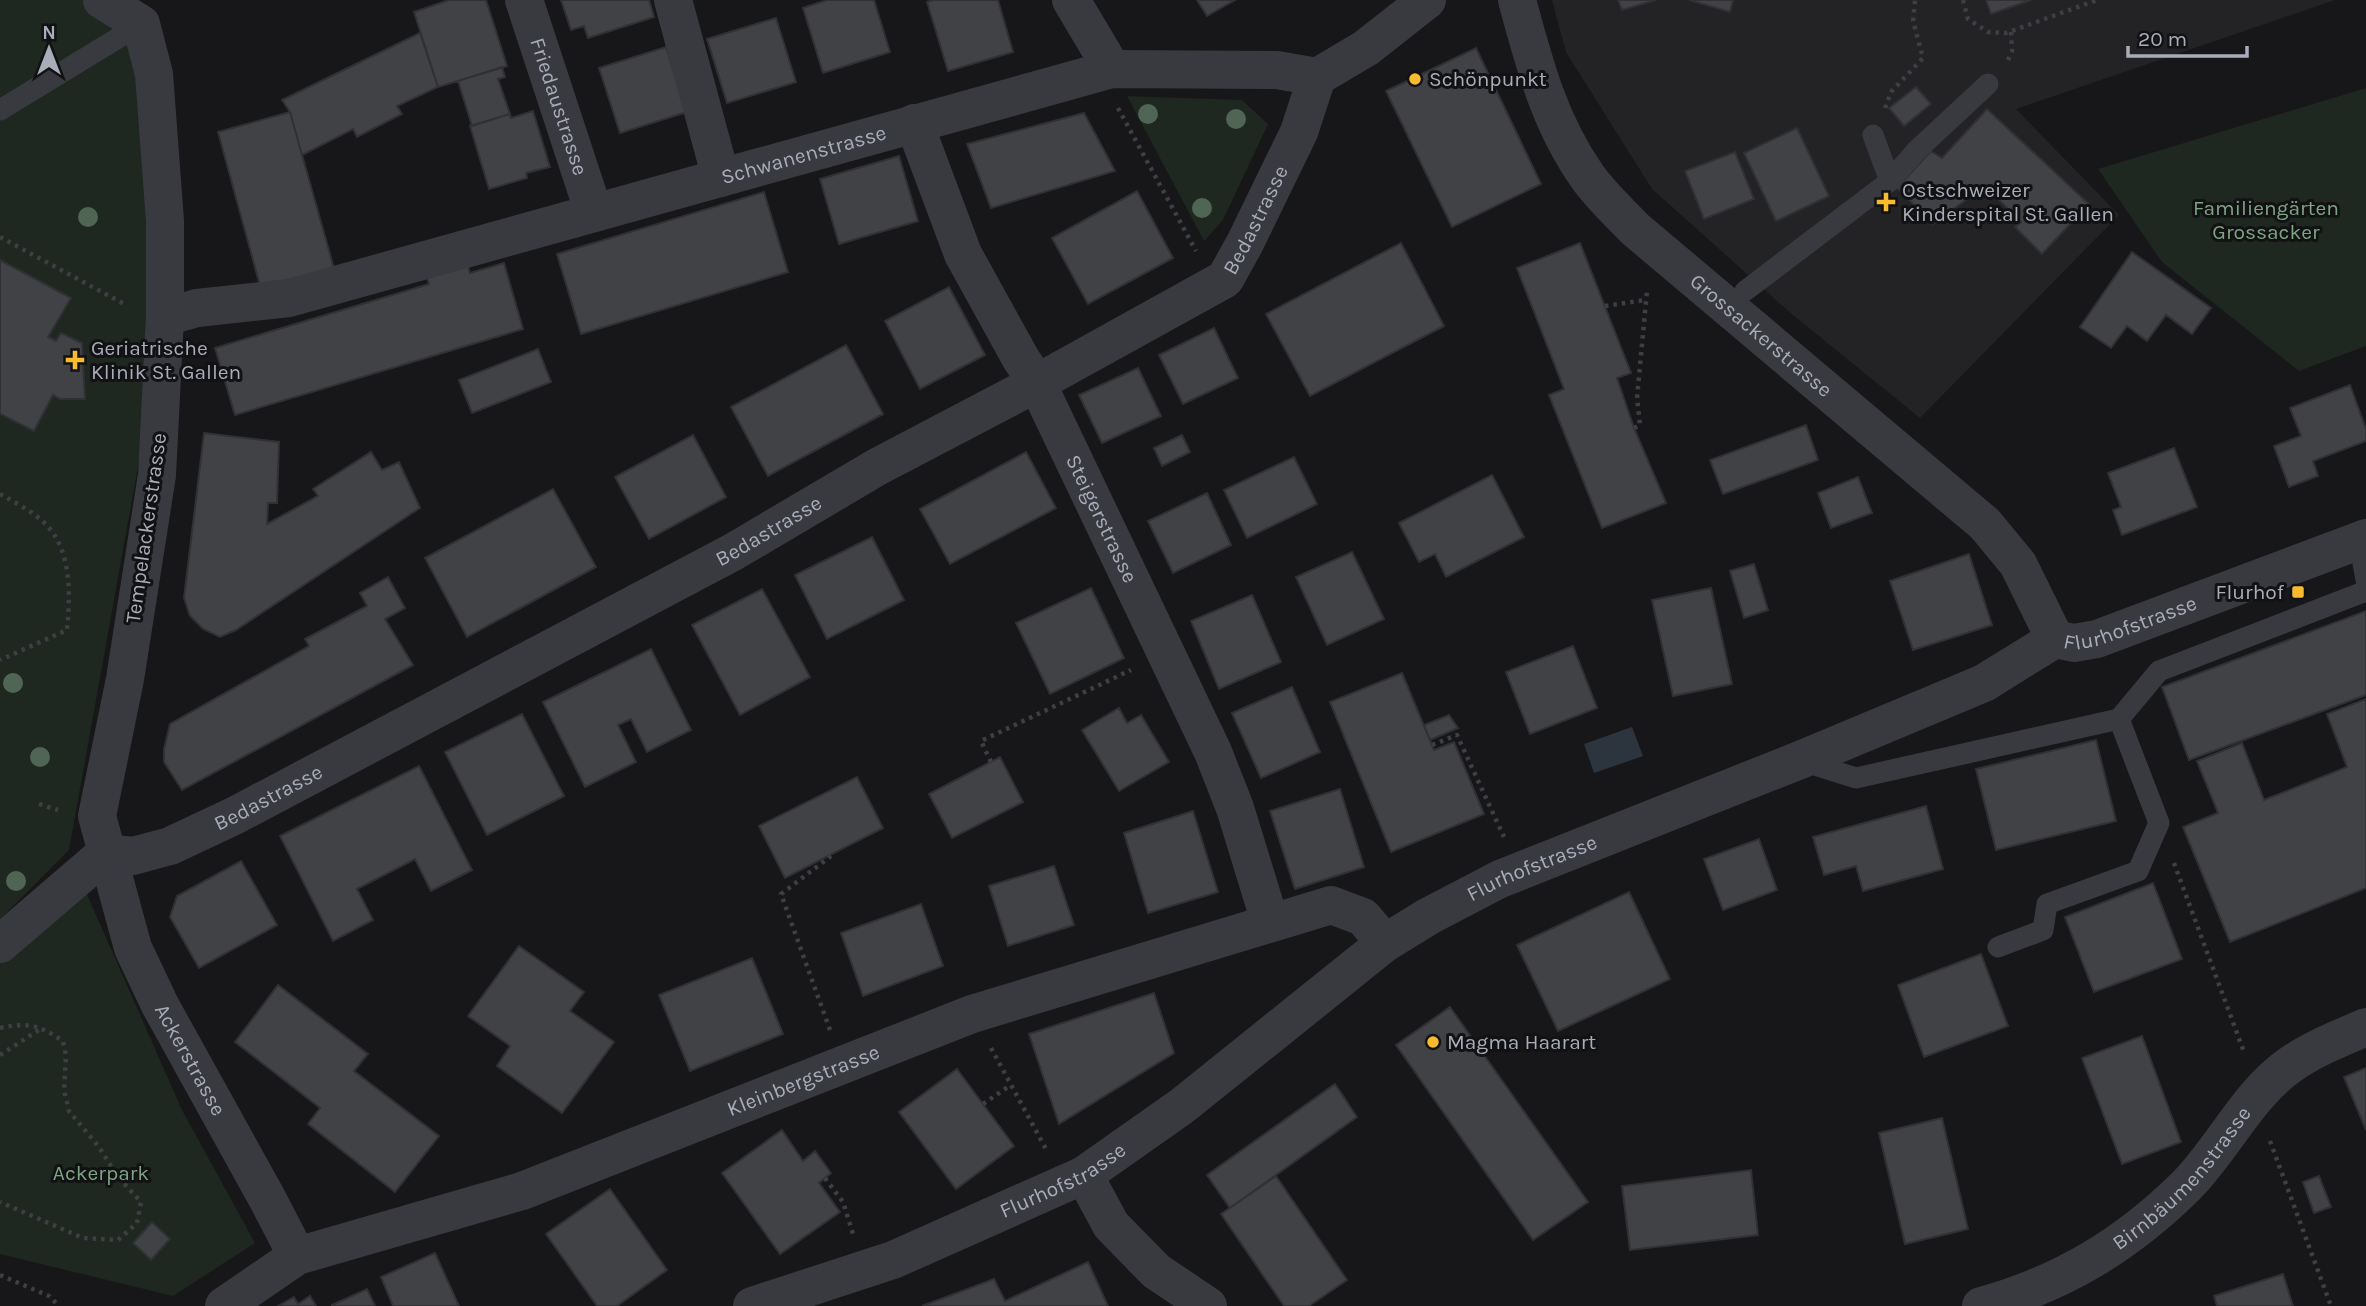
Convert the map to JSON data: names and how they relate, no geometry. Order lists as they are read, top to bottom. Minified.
{"streets":{"street":["Friedaustrasse","Schwanenstrasse","Bedastrasse","Grossackerstrasse","Steigerstrasse","Tempelackerstrasse","Flurhofstrasse","Ackerstrasse","Kleinbergstrasse","Birnbäumenstrasse"]},"crossings":[["Friedaustrasse","Schwanenstrasse"],["Schwanenstrasse","Bedastrasse"],["Schwanenstrasse","Steigerstrasse"],["Schwanenstrasse","Tempelackerstrasse"],["Bedastrasse","Steigerstrasse"],["Bedastrasse","Tempelackerstrasse"],["Bedastrasse","Ackerstrasse"],["Grossackerstrasse","Flurhofstrasse"],["Steigerstrasse","Kleinbergstrasse"],["Tempelackerstrasse","Ackerstrasse"],["Flurhofstrasse","Kleinbergstrasse"],["Ackerstrasse","Kleinbergstrasse"]],"parks":["Familiengärten Grossacker","Ackerpark"],"places":{"other":["Schönpunkt","Magma Haarart"],"health":["Ostschweizer Kinderspital St. Gallen","Geriatrische Klinik St. Gallen"],"transit":["Flurhof"]},"scale_bar":"20 m","north":"top"}
